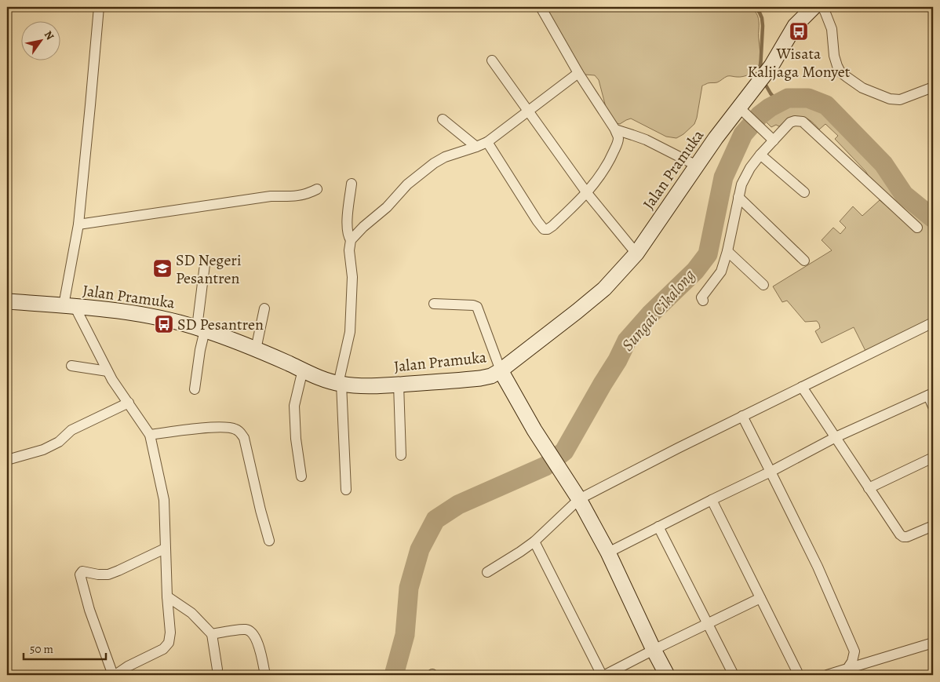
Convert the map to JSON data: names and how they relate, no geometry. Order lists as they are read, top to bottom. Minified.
{"streets":{"street":["Jalan Pramuka"]},"water":["Sungai Cikalong"],"places":{"bus stop":["Wisata Kalijaga Monyet","SD Pesantren"],"school or university":["SD Negeri Pesantren"]},"scale_bar":"50 m","north":"top right"}
